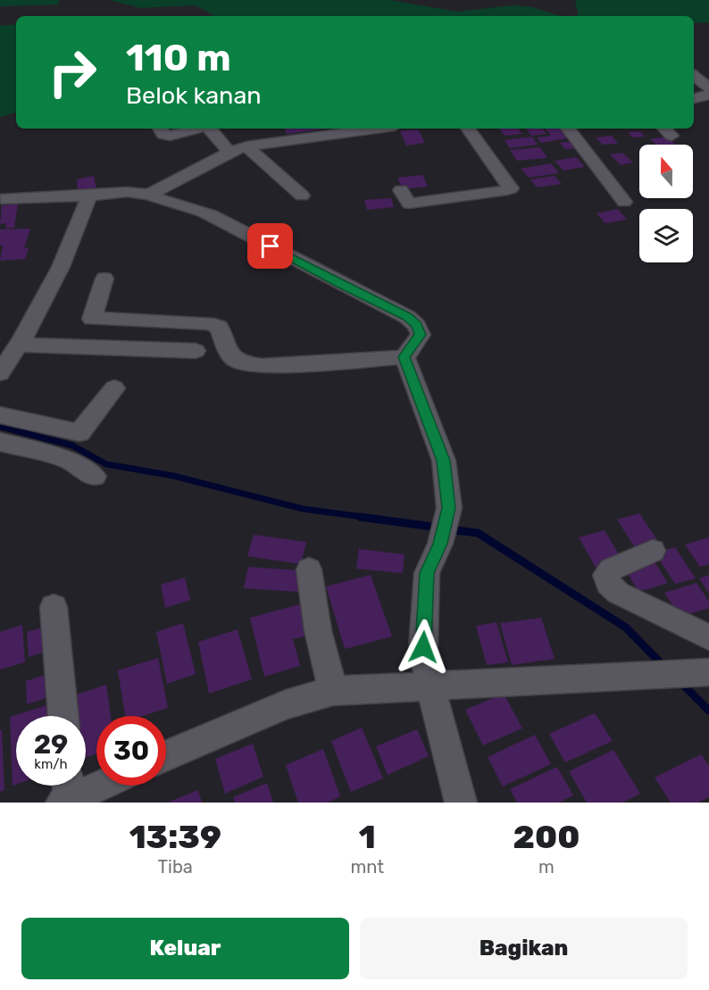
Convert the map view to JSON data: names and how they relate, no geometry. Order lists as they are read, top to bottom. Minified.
{"north":"top","page":{"turn":["110 m","Belok kanan"],"speed":"29 km/h","limit":"30","eta":["13:39","Tiba","1","mnt","200","m"],"buttons":["Keluar","Bagikan"]}}
